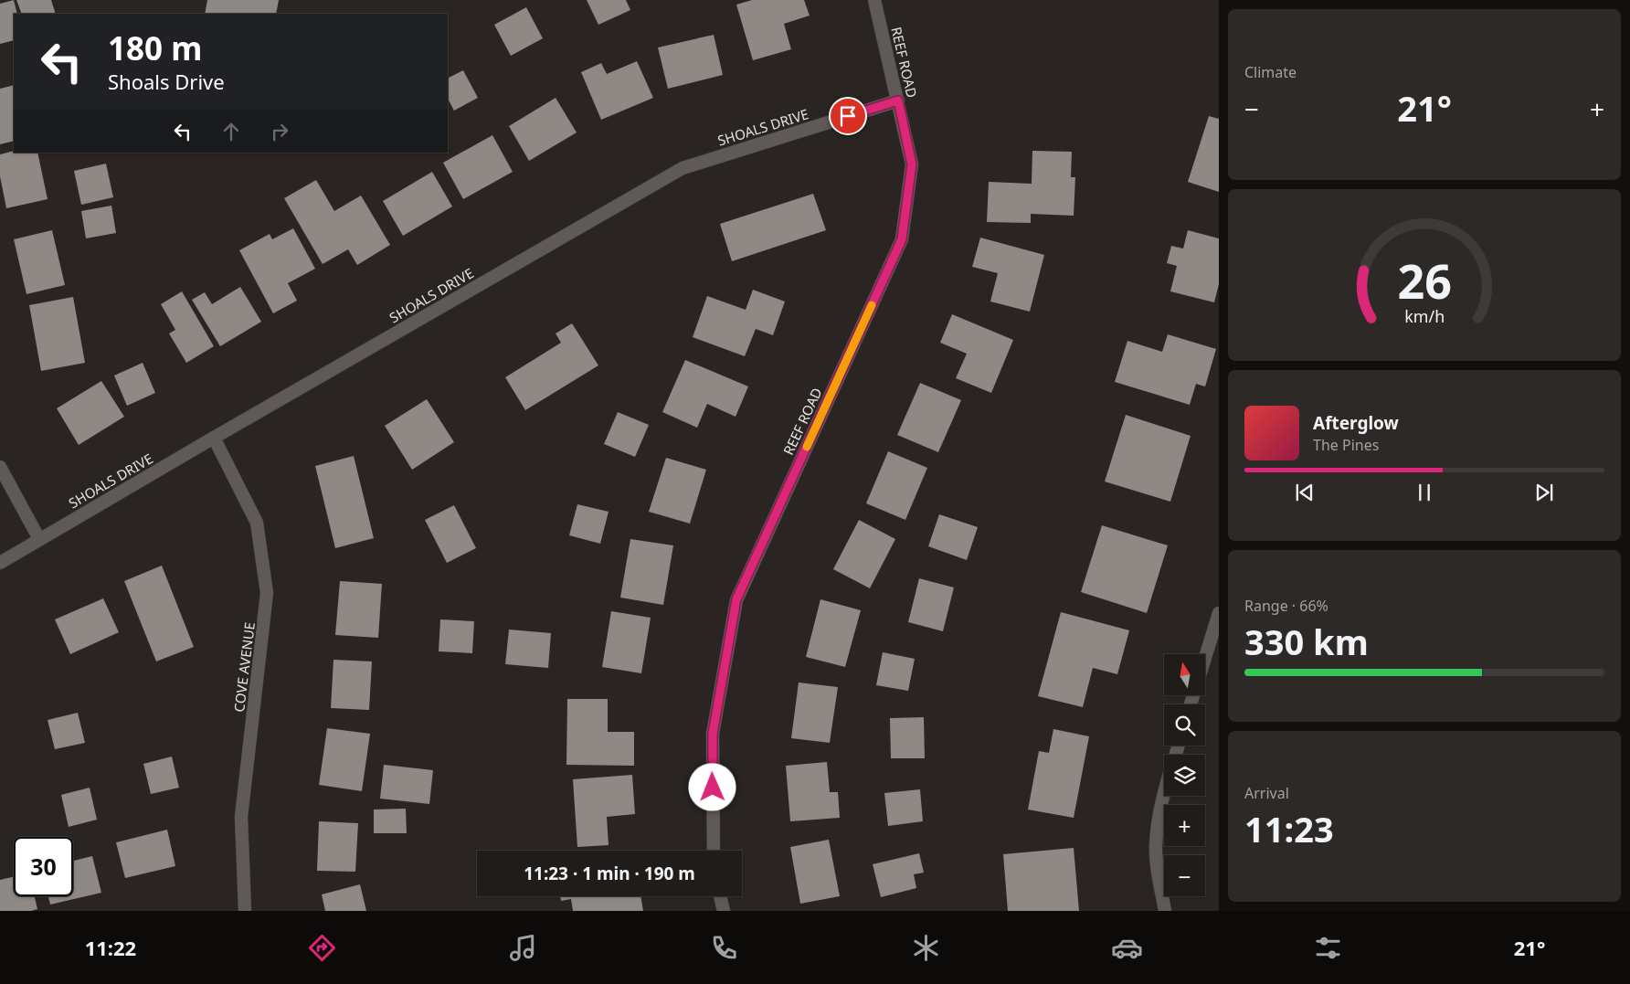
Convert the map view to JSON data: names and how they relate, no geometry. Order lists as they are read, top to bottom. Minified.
{"streets":{"street":["REEF ROAD","SHOALS DRIVE","COVE AVENUE"]},"crossings":[["REEF ROAD","SHOALS DRIVE"],["SHOALS DRIVE","COVE AVENUE"]],"north":"top","page":{"tile":["Climate",["Range · 66%","330 km"],["Arrival","11:23"]],"turn":["180 m","Shoals Drive"],"heat":["−","21°","+"],"song":["Afterglow","The Pines"],"map_buttons":["+","−"],"limit":"30","trip":"11:23 · 1 min · 190 m","tabs":["11:22","21°"],"gauge":["26","km/h"]}}
